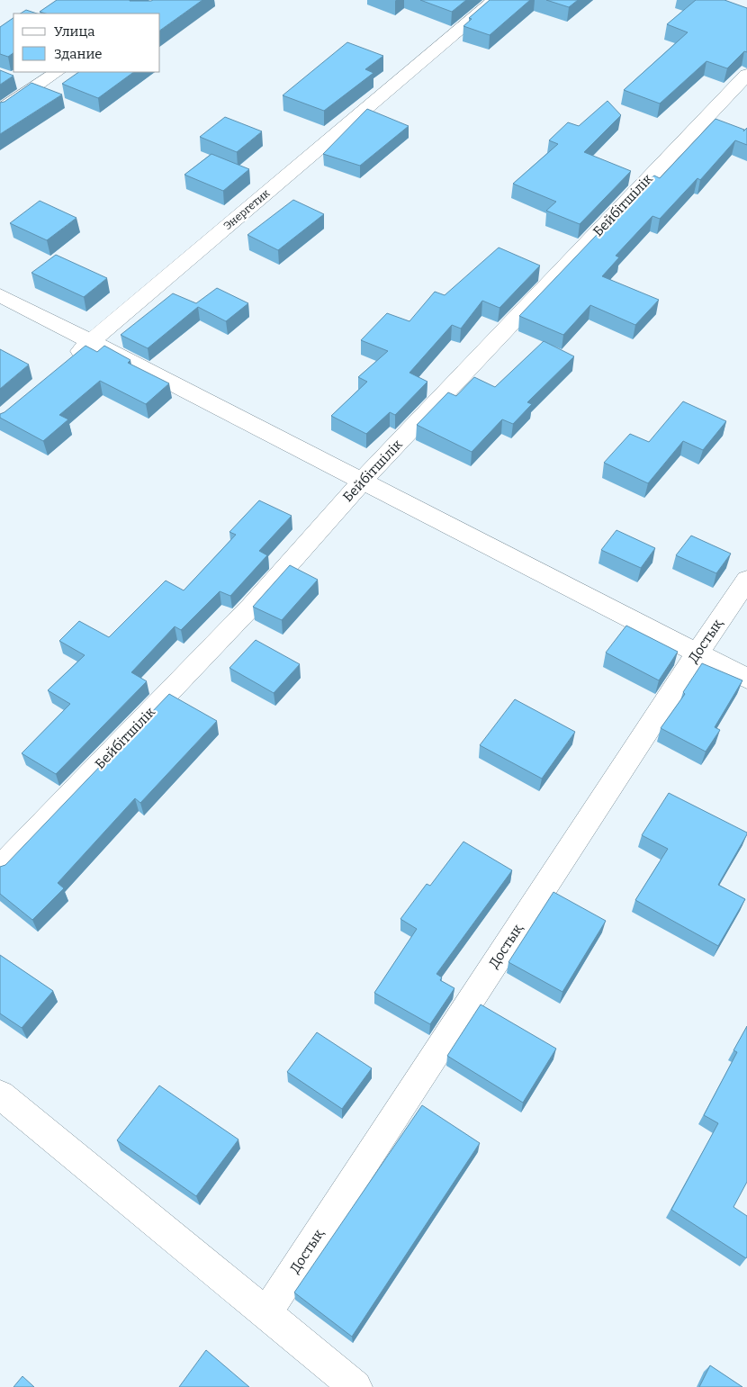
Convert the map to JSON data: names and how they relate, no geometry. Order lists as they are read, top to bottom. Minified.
{"streets":{"street":["Бейбітшілік","Энергетик","Достық"]},"legend":["Улица","Здание"]}
